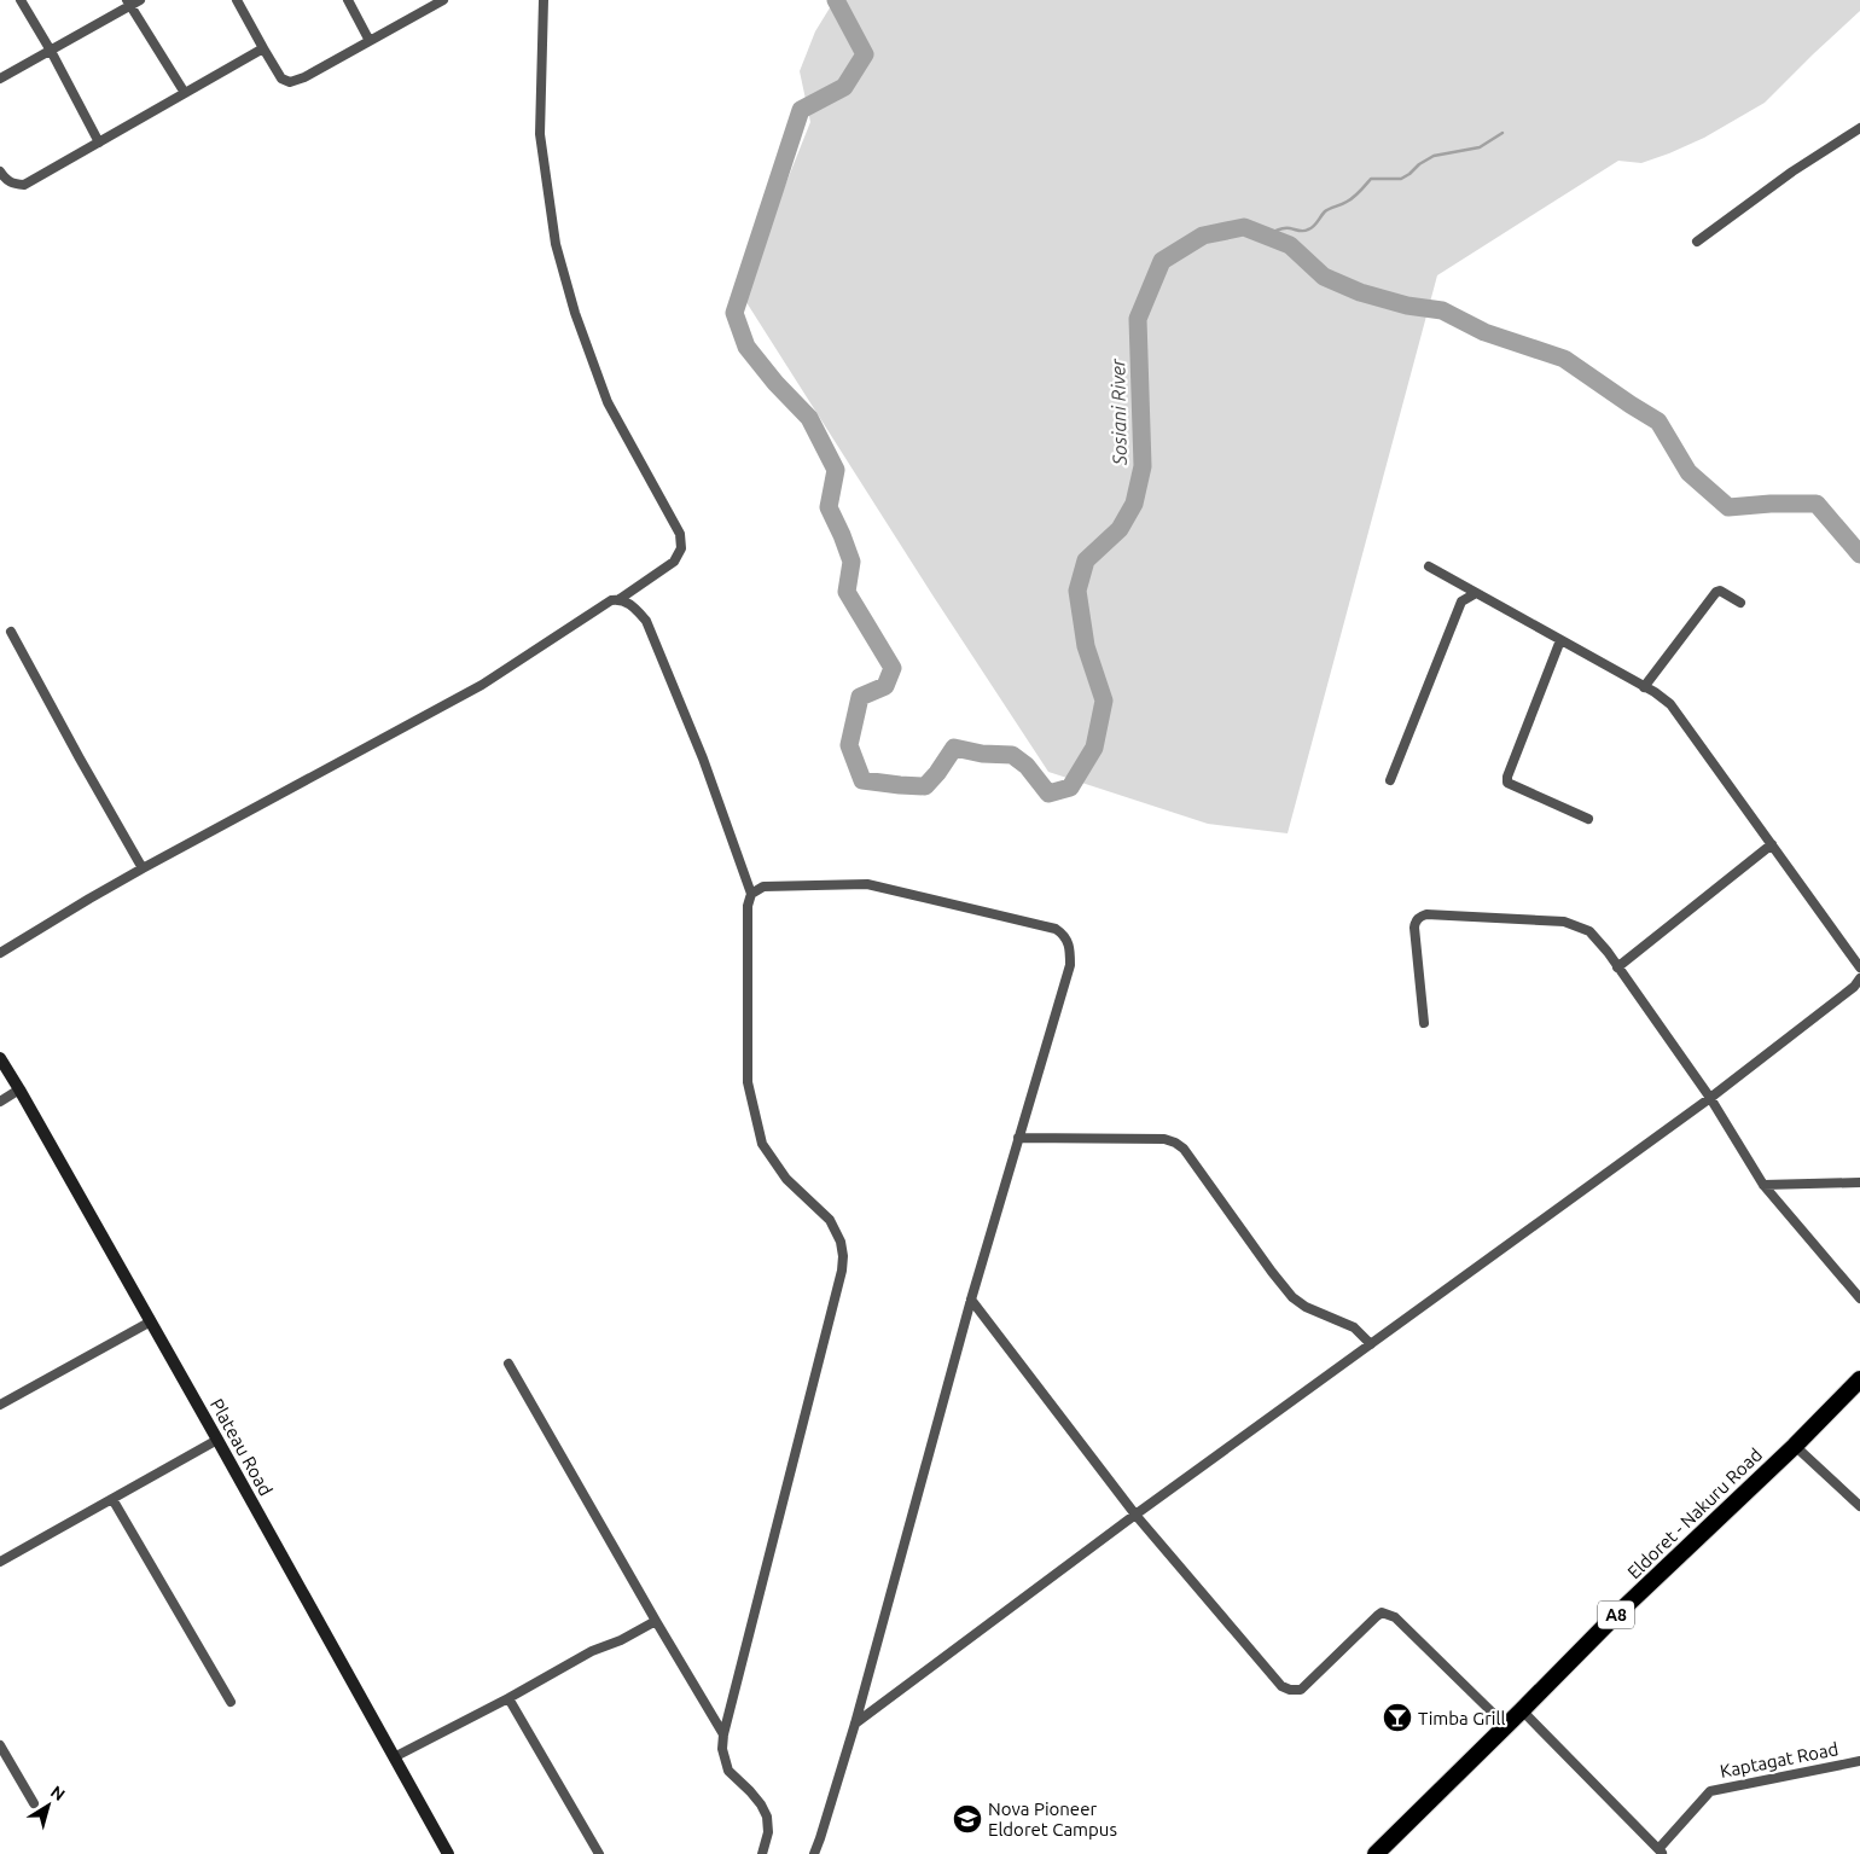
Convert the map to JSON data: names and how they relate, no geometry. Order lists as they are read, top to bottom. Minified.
{"streets":{"highway":["Eldoret - Nakuru Road","A8"],"street":["Plateau Road","Kaptagat Road"]},"water":["Sosiani River"],"places":{"bar":["Timba Grill"],"school or university":["Nova Pioneer Eldoret Campus"]},"north":"top right"}
